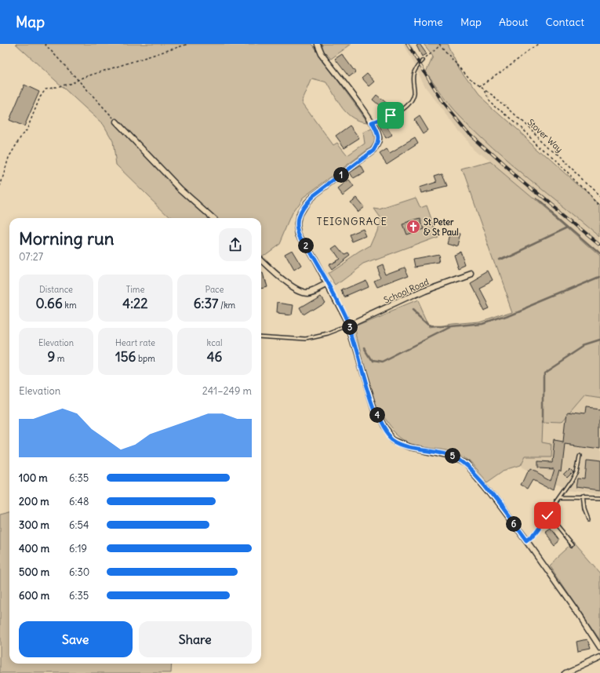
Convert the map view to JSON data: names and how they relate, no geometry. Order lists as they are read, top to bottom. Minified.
{"streets":{"street":["School Road"],"path":["Stover Way"]},"districts":["TEIGNGRACE"],"places":{"church":["St Peter & St Paul"]},"page":{"header":"Map","nav":["Home","Map","About","Contact"],"pins":["1","2","3","4","5","6"],"heading":["Morning run","07:27"],"stats":[["Distance","0.66 km"],["Time","4:22"],["Pace","6:37 /km"],["Elevation","9 m"],["Heart rate","156 bpm"],["kcal","46"]],"chart":["Elevation","241–249 m"],"list":[{"name":"100 m","note":"6:35"},{"name":"200 m","note":"6:48"},{"name":"300 m","note":"6:54"},{"name":"400 m","note":"6:19"},{"name":"500 m","note":"6:30"},{"name":"600 m","note":"6:35"}],"buttons":["Save","Share"]}}
